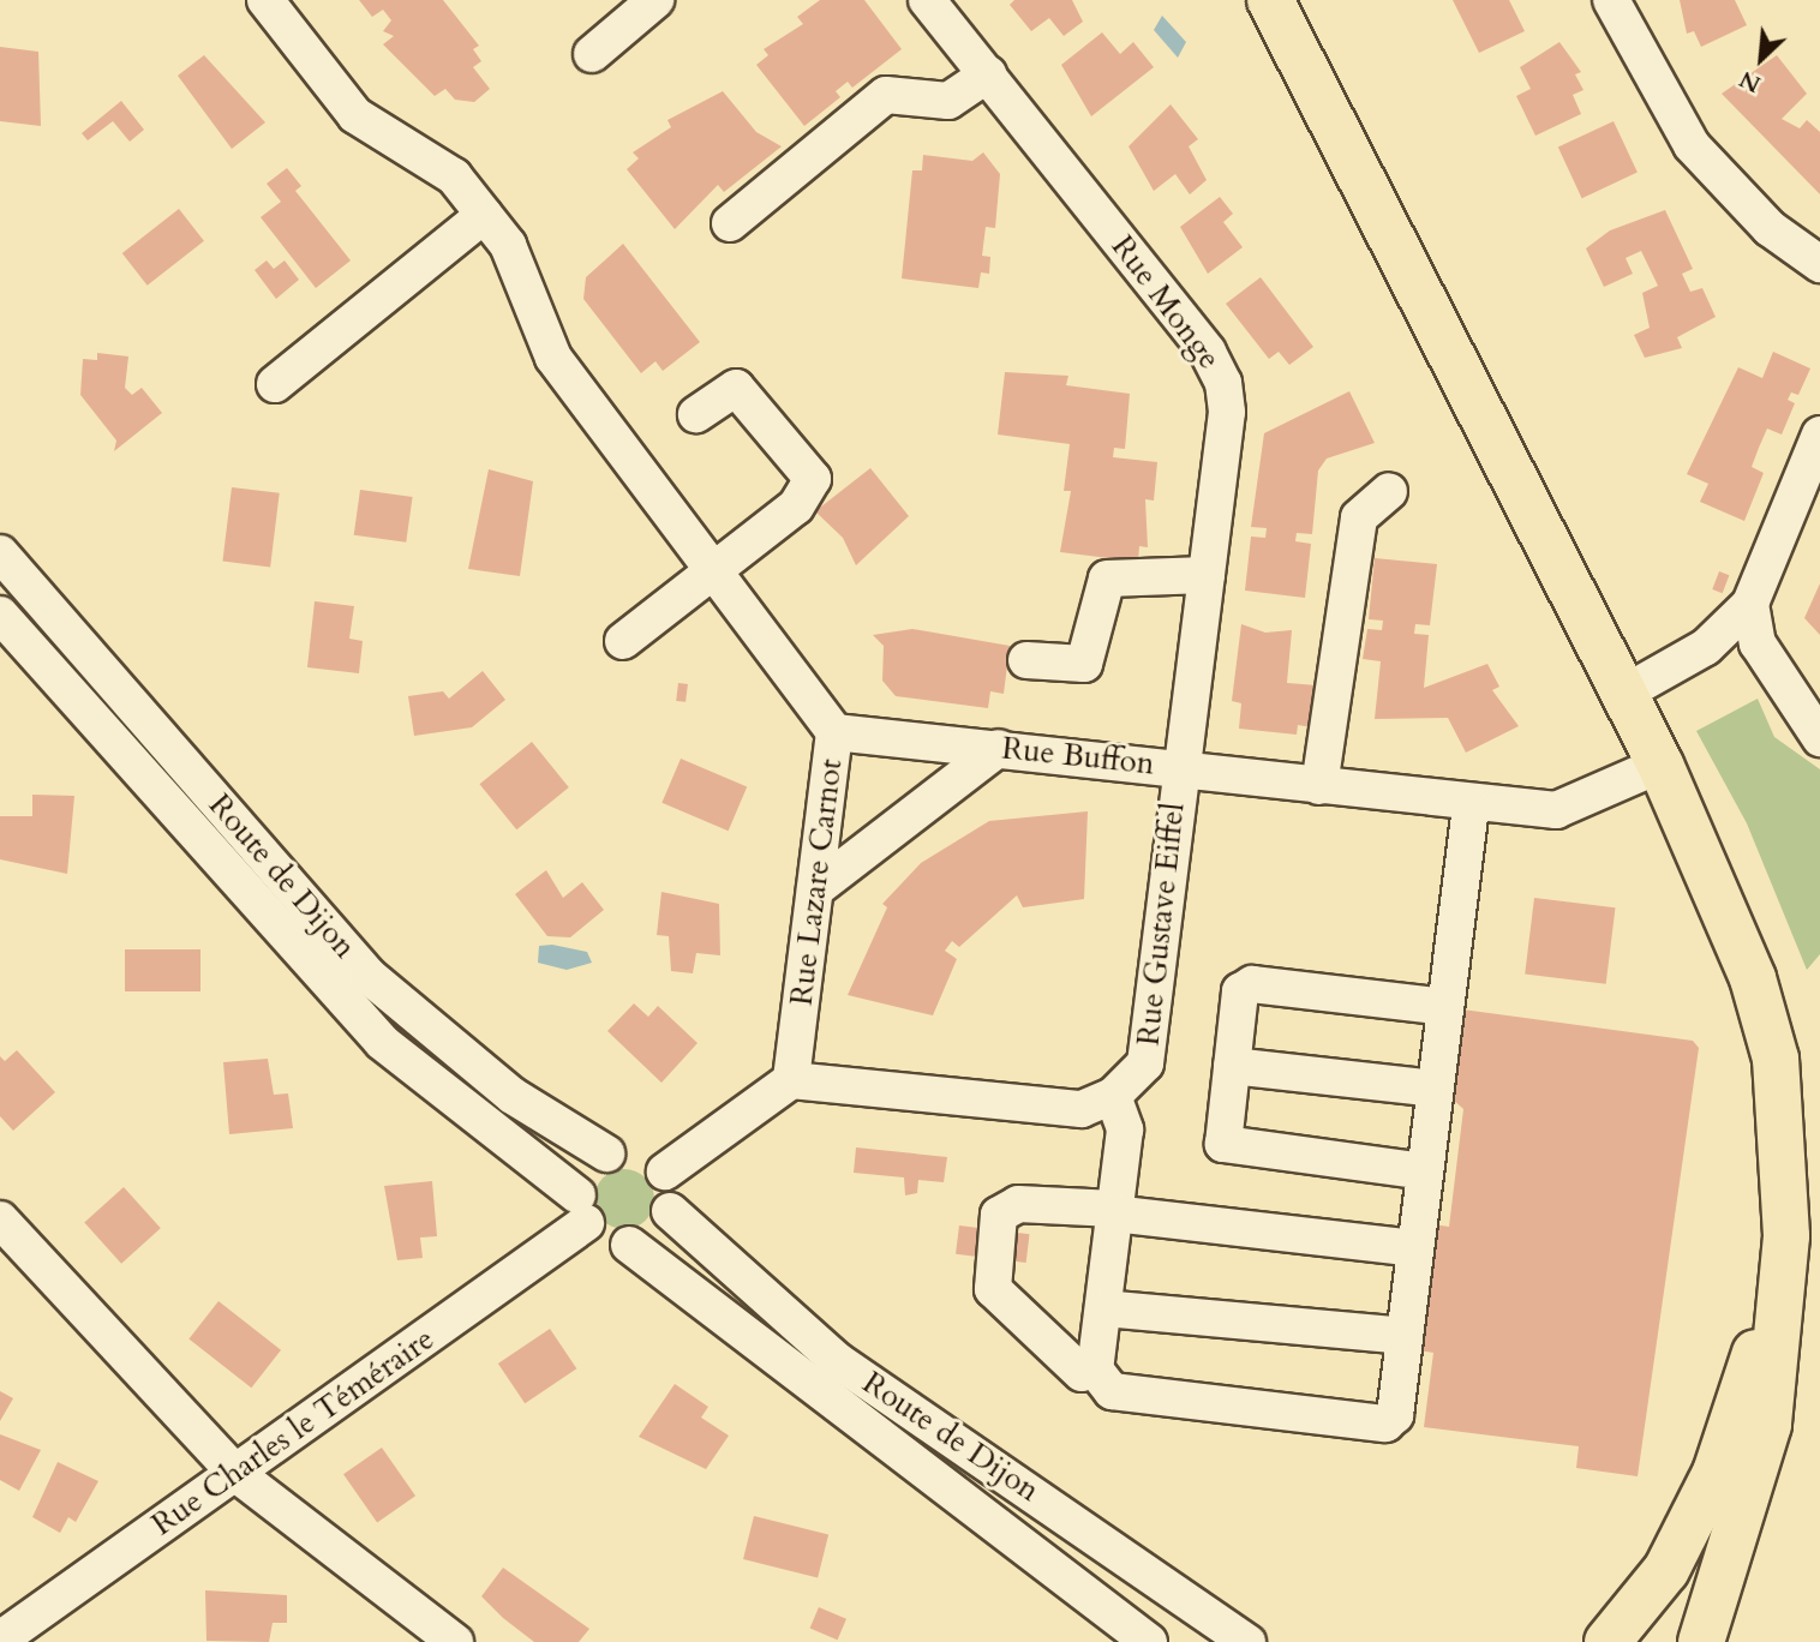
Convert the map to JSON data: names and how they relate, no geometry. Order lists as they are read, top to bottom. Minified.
{"streets":{"street":["Rue Monge","Rue Buffon","Route de Dijon","Rue Lazare Carnot","Rue Gustave Eiffel","Rue Charles le Téméraire"]},"crossings":[["Rue Monge","Rue Buffon"],["Rue Monge","Rue Gustave Eiffel"],["Rue Buffon","Rue Lazare Carnot"],["Rue Buffon","Rue Gustave Eiffel"],["Route de Dijon","Rue Charles le Téméraire"],["Rue Lazare Carnot","Rue Gustave Eiffel"]],"north":"bottom left"}
